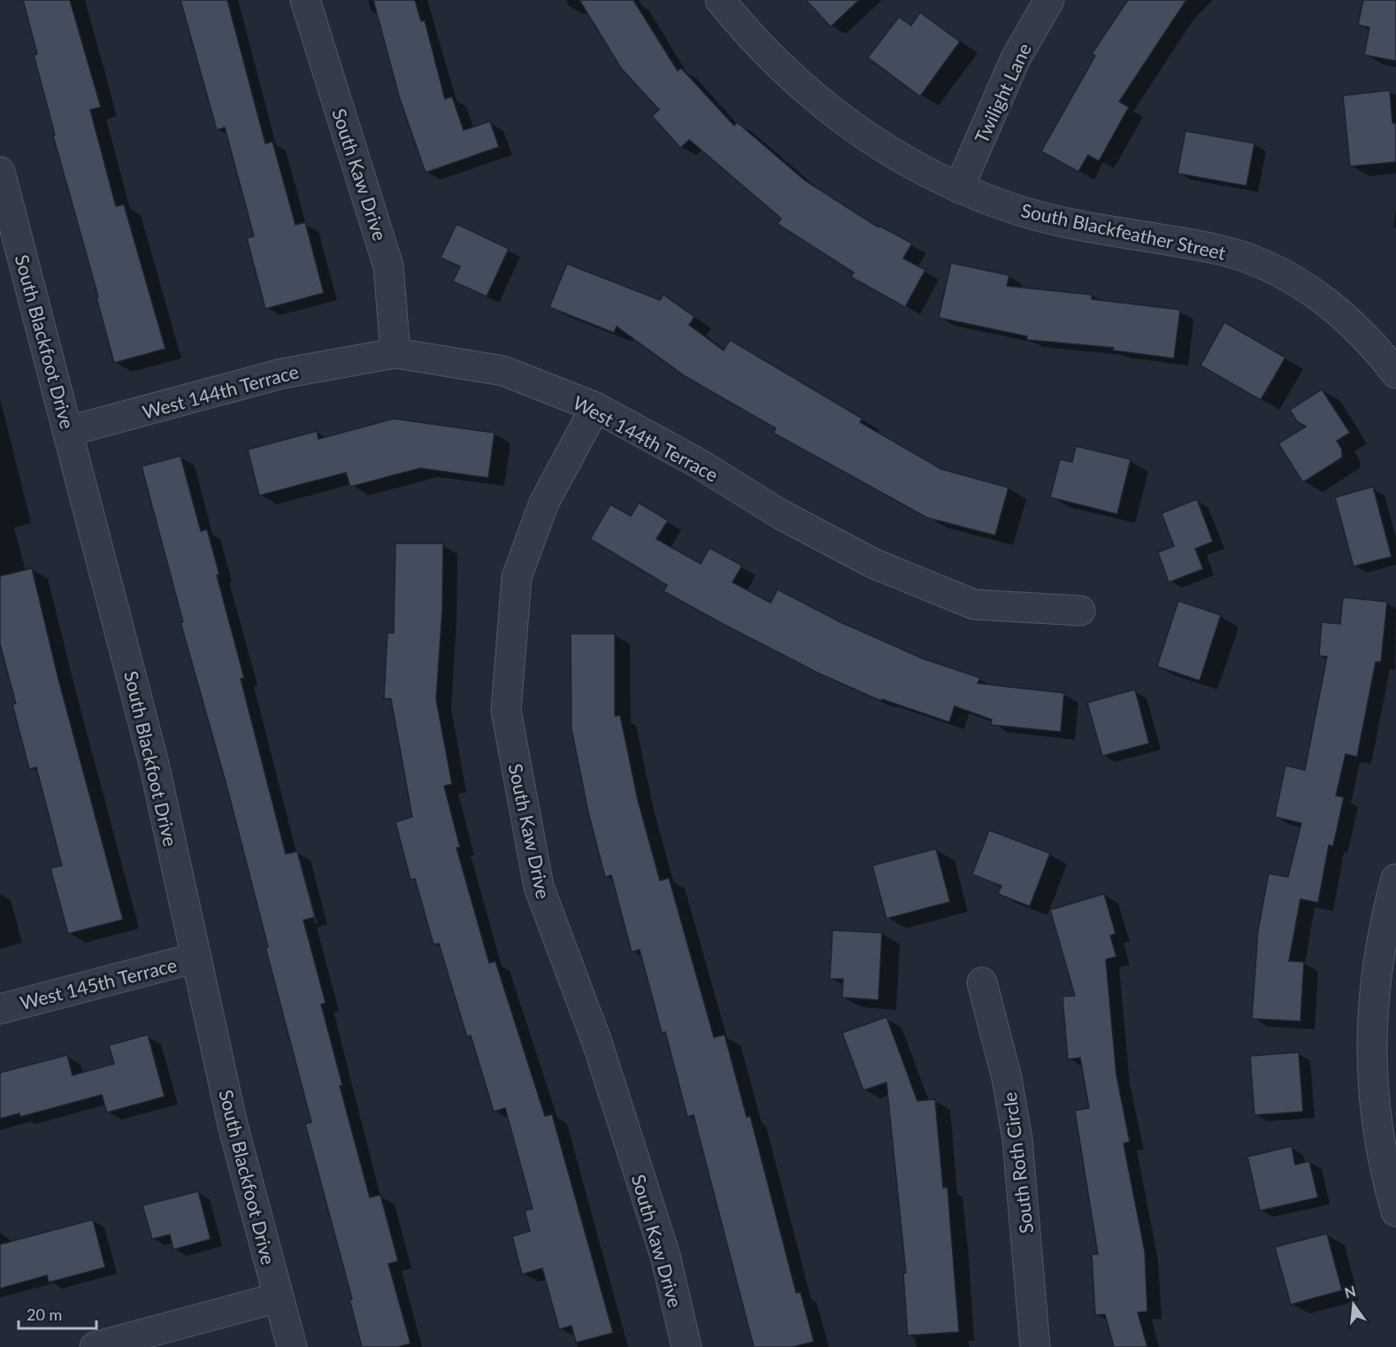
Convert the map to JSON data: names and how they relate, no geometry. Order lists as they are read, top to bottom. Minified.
{"streets":{"street":["Twilight Lane","South Kaw Drive","South Blackfeather Street","South Blackfoot Drive","West 144th Terrace","West 145th Terrace","South Roth Circle"]},"crossings":[["Twilight Lane","South Blackfeather Street"],["South Kaw Drive","West 144th Terrace"],["South Blackfoot Drive","West 144th Terrace"],["South Blackfoot Drive","West 145th Terrace"]],"scale_bar":"20 m","north":"top"}
